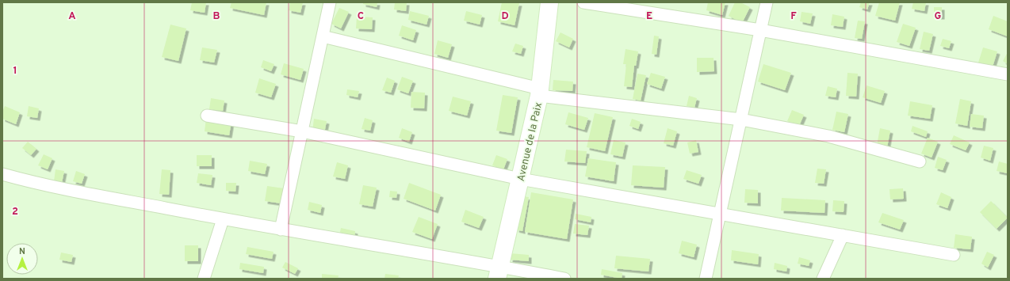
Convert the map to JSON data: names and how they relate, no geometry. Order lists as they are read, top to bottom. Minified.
{"streets":{"street":["Avenue de la Paix"]},"north":"top","grid":{"columns":["A","B","C","D","E","F","G"],"rows":["1","2"]}}
